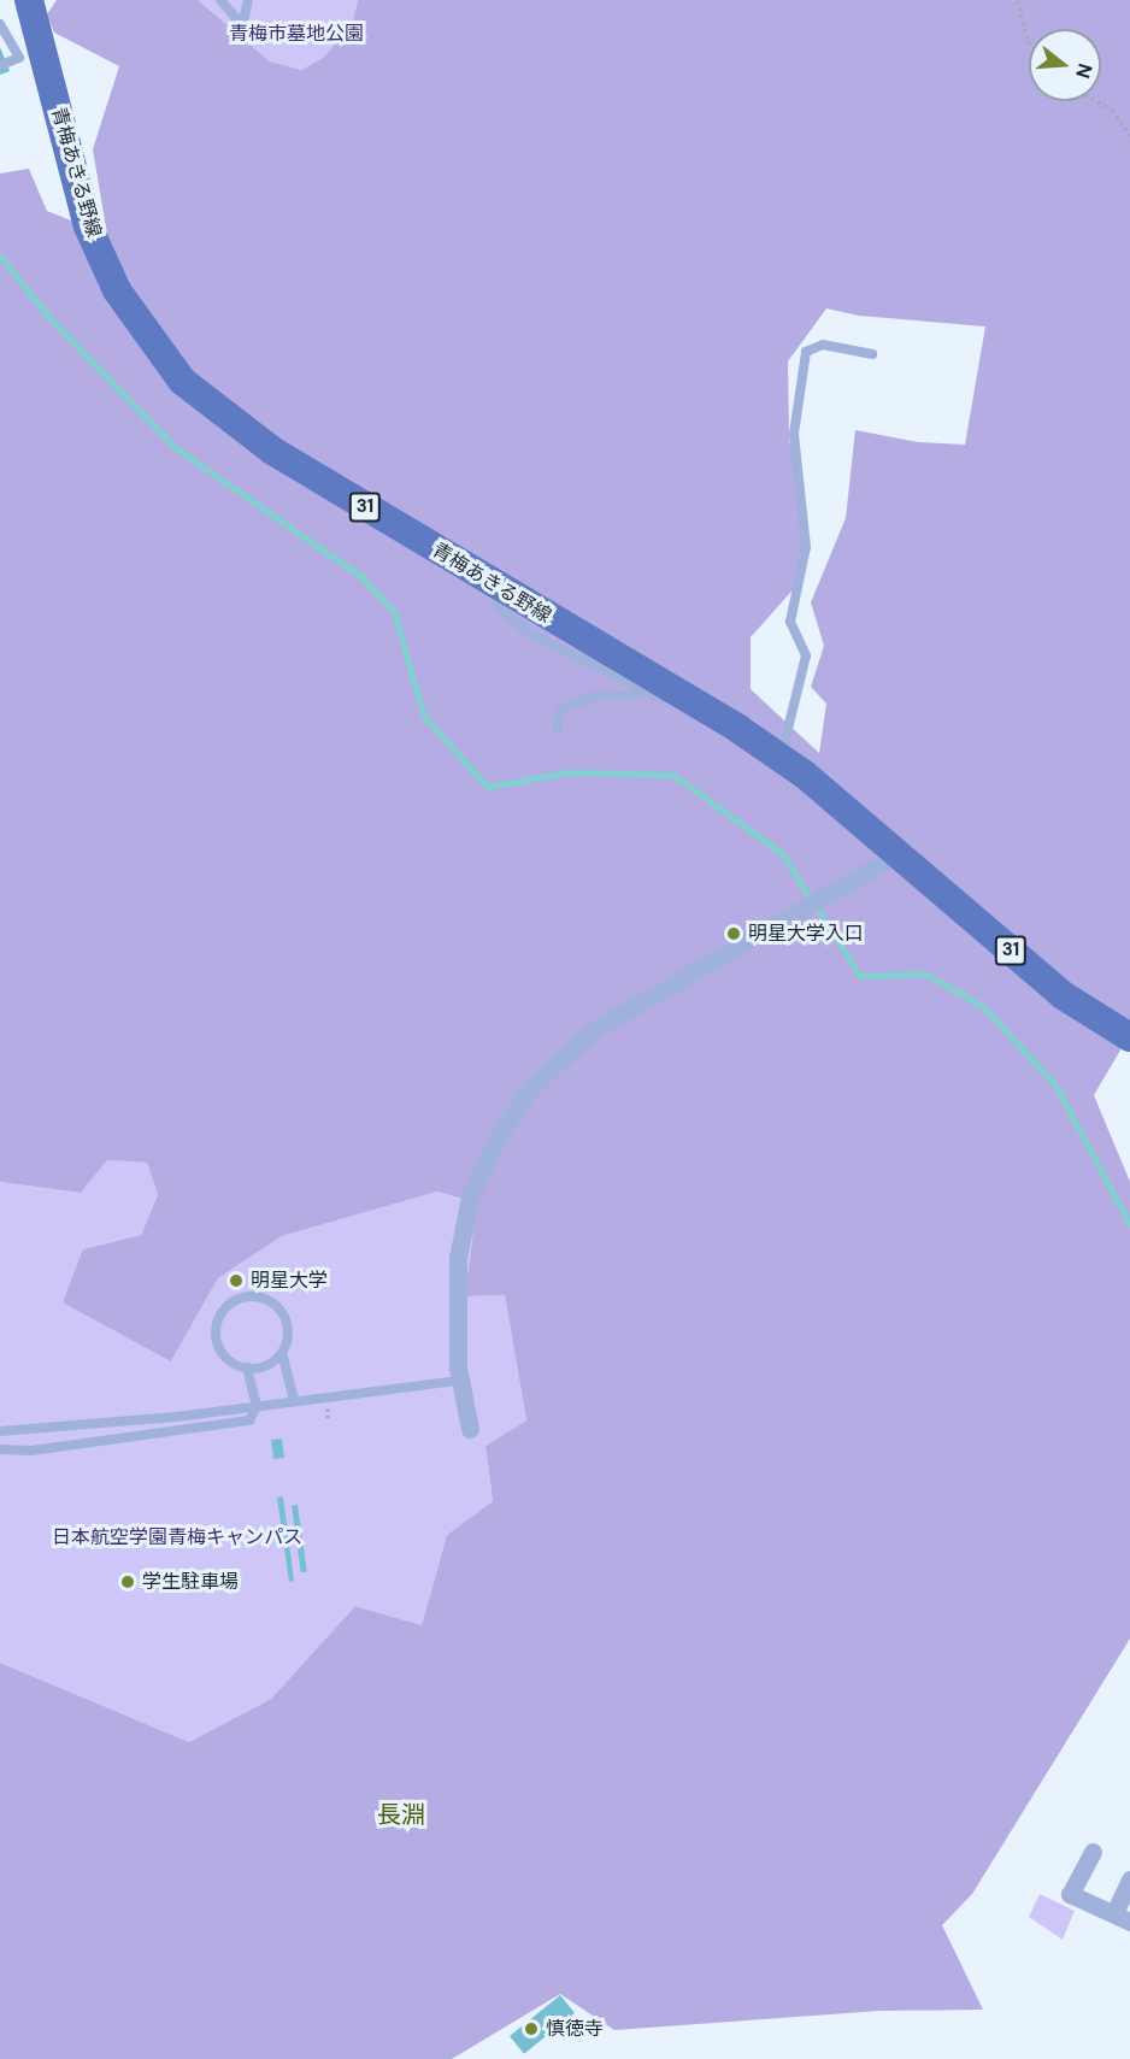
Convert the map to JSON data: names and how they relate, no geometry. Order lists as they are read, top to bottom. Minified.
{"streets":{"main road":["青梅あきる野線","31"]},"districts":["長淵"],"parks":["青梅市墓地公園","日本航空学園青梅キャンパス"],"places":["明星大学入口","明星大学","学生駐車場","慎徳寺"],"north":"right"}
